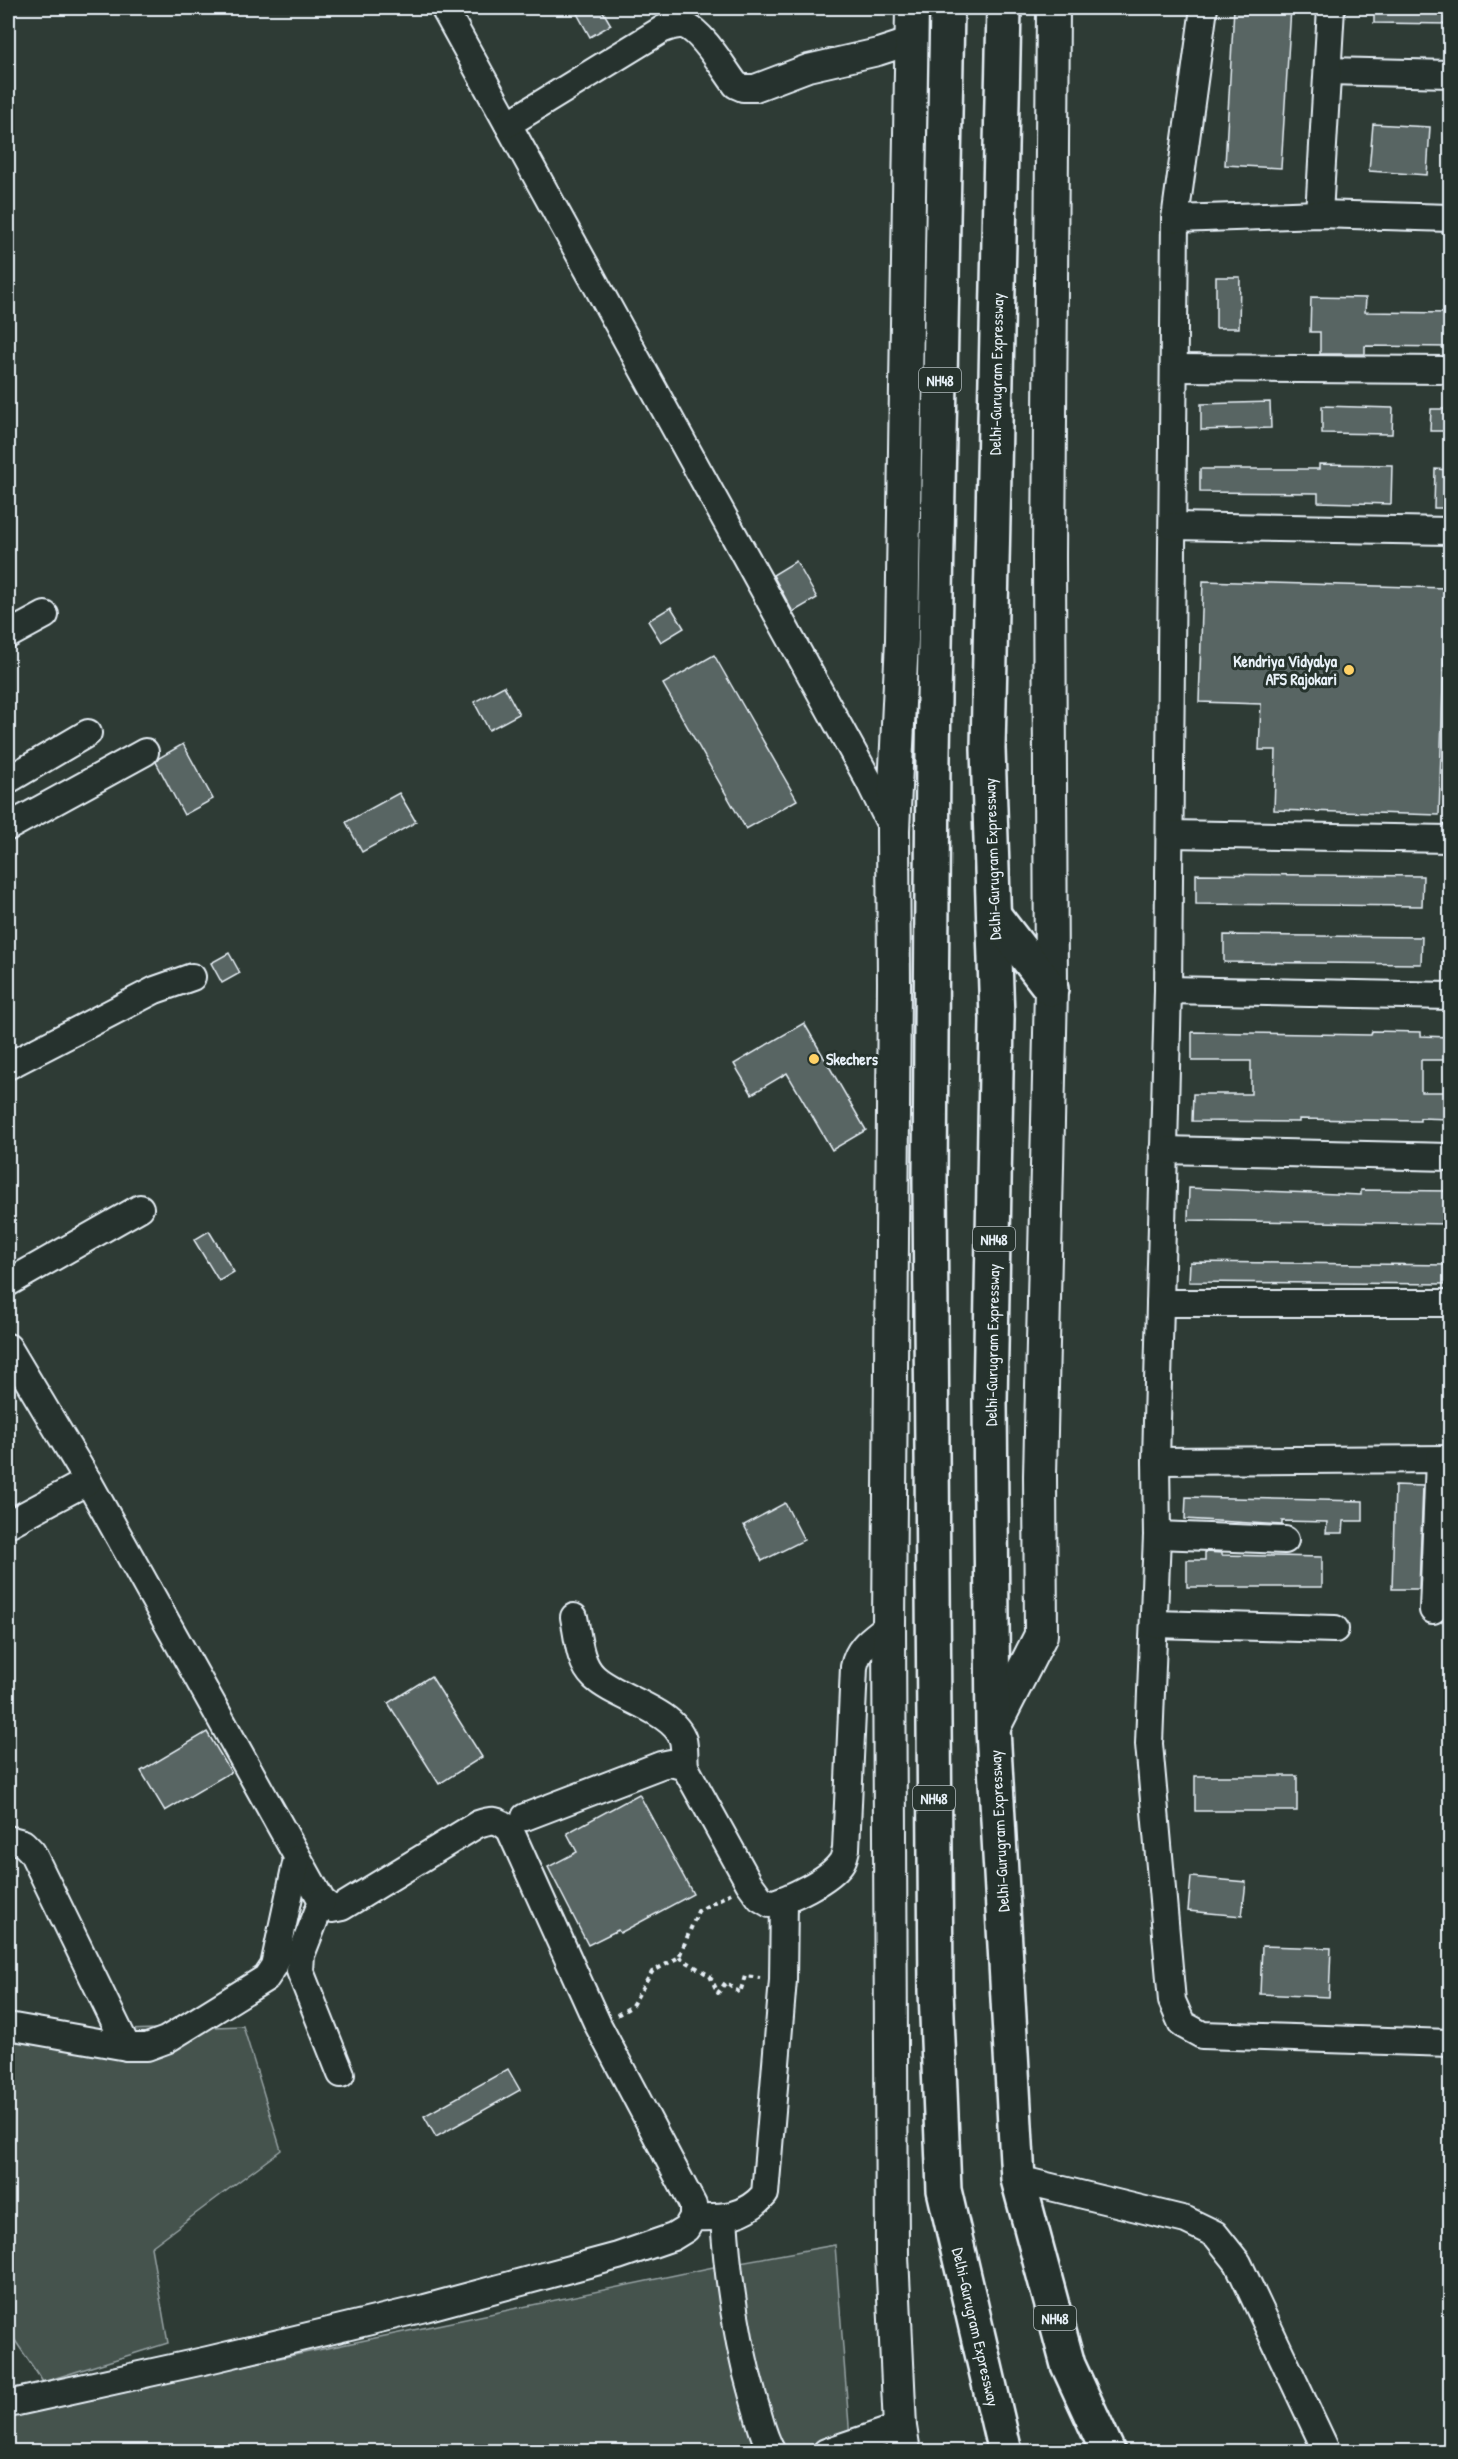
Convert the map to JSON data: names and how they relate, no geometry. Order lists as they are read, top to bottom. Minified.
{"streets":{"highway":["Delhi-Gurugram Expressway","NH48"]},"places":["Kendriya Vidyalya AFS Rajokari","Skechers"]}
